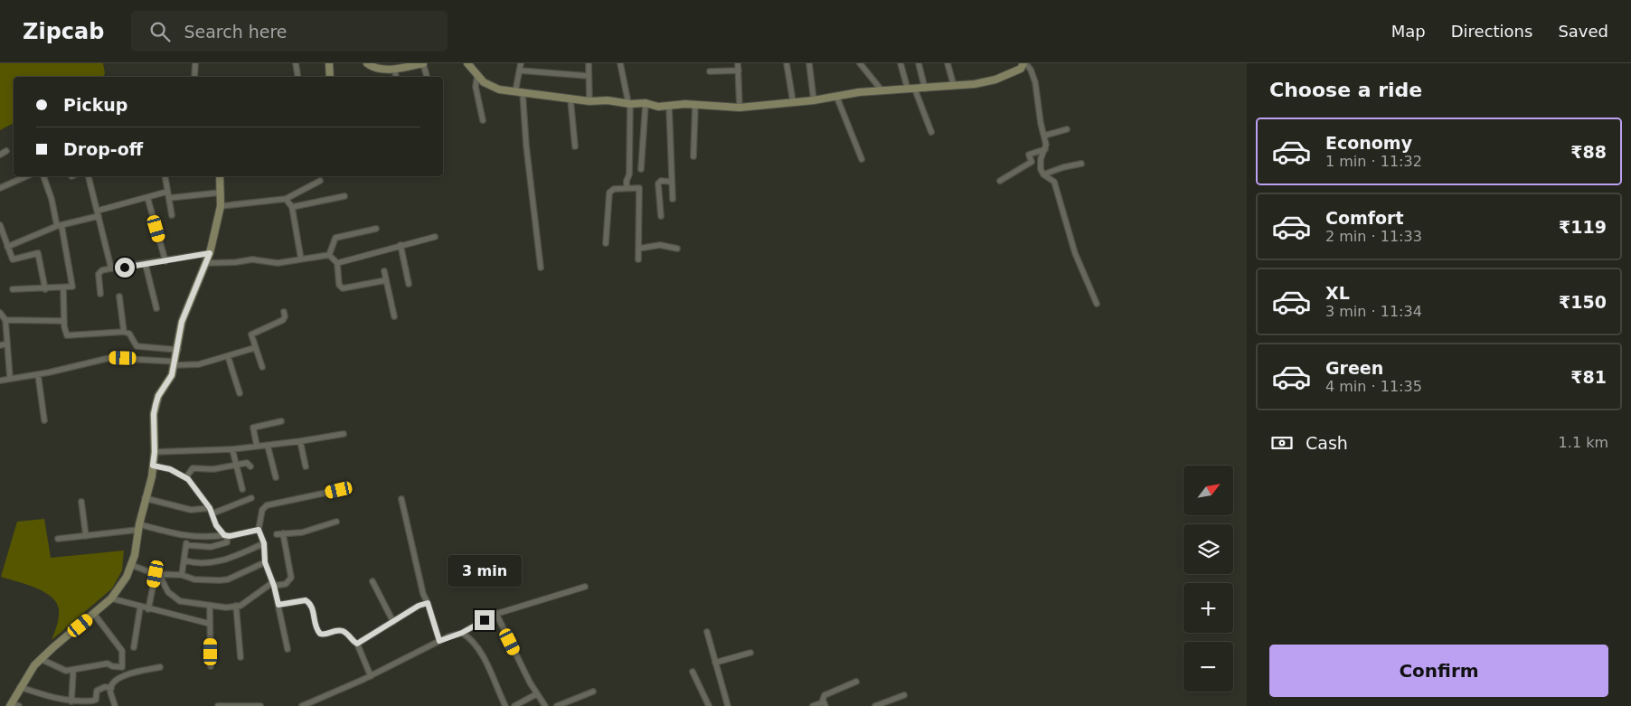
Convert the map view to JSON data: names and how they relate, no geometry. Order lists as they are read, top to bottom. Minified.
{"north":"top right","page":{"header":"Zipcab","search":"Search here","nav":["Map","Directions","Saved"],"heading":"Choose a ride","banner":["Pickup","Drop-off"],"list":[{"name":"Economy","note":"1 min · 11:32","value":"₹88"},{"name":"Comfort","note":"2 min · 11:33","value":"₹119"},{"name":"XL","note":"3 min · 11:34","value":"₹150"},{"name":"Green","note":"4 min · 11:35","value":"₹81"}],"pay":["Cash","1.1 km"],"map_buttons":["+","−"],"bubble":"3 min","buttons":"Confirm"}}
